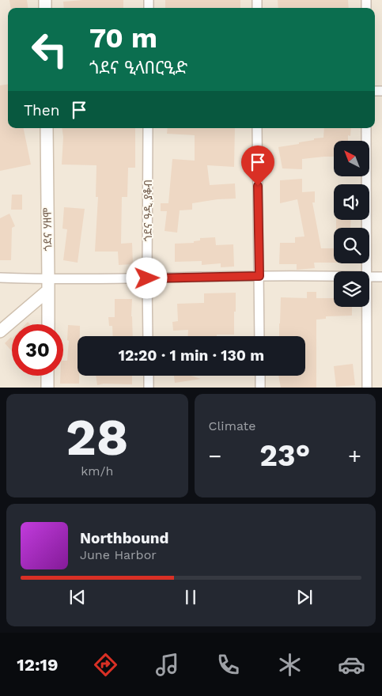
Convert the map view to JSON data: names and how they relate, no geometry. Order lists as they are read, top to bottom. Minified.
{"streets":{"street":["ጎደና ዓዲ ያቆብ","ጎደና ሃዘሞ"]},"north":"top left","page":{"turn":["70 m","ጎደና ዒላበርዒድ"],"then":"Then","limit":"30","trip":"12:20 · 1 min · 130 m","tile":[["28","km/h"],"Climate"],"heat":["−","23°","+"],"song":["Northbound","June Harbor"],"tabs":"12:19"}}
